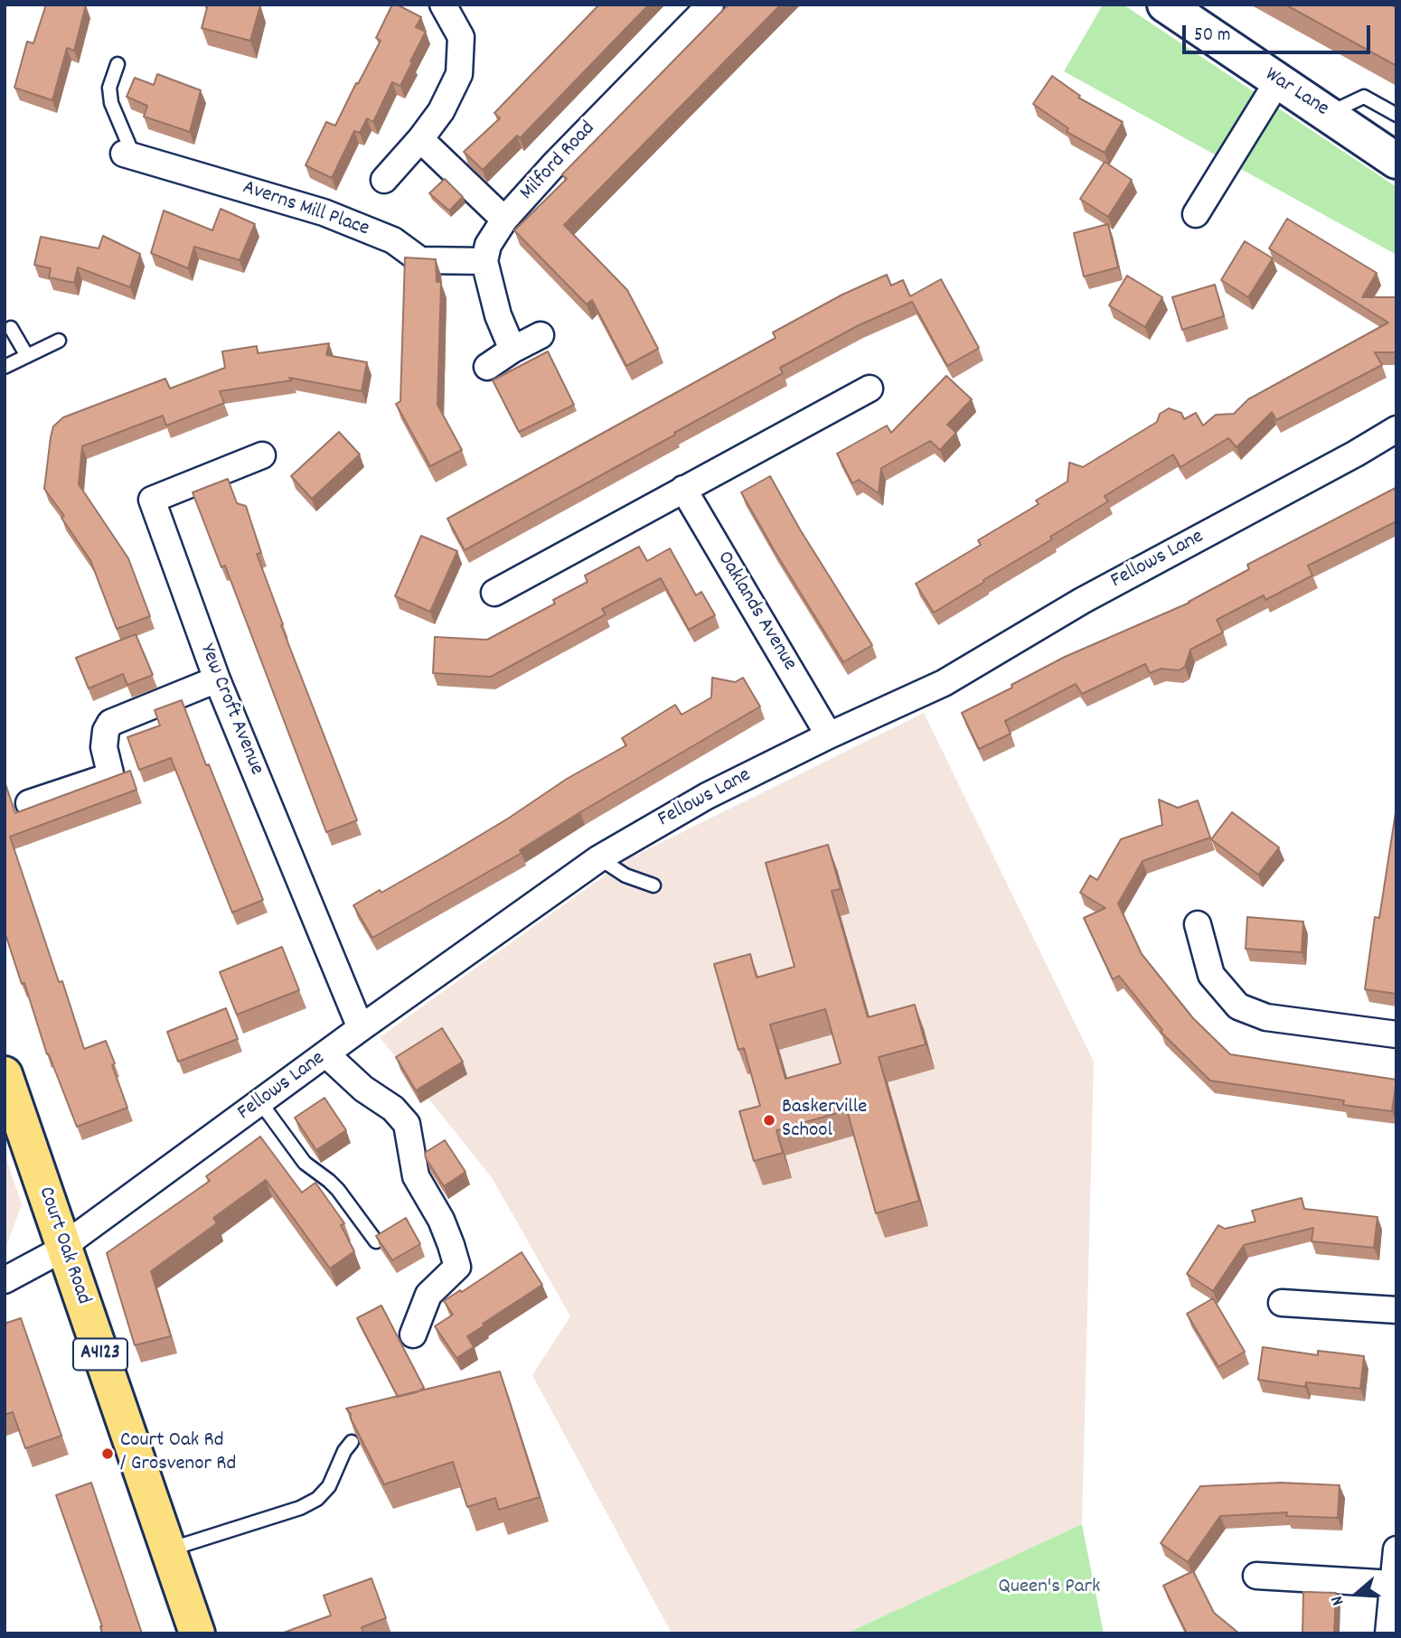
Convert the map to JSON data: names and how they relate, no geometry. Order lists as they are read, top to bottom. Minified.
{"streets":{"main road":["Court Oak Road","A4123"],"street":["War Lane","Milford Road","Averns Mill Place","Fellows Lane","Oaklands Avenue","Yew Croft Avenue"]},"crossings":[["Milford Road","Averns Mill Place"],["Fellows Lane","Oaklands Avenue"],["Fellows Lane","Yew Croft Avenue"],["Fellows Lane","Court Oak Road"]],"parks":["Queen's Park"],"places":["Baskerville School","Court Oak Rd / Grosvenor Rd"],"scale_bar":"50 m","north":"left"}
